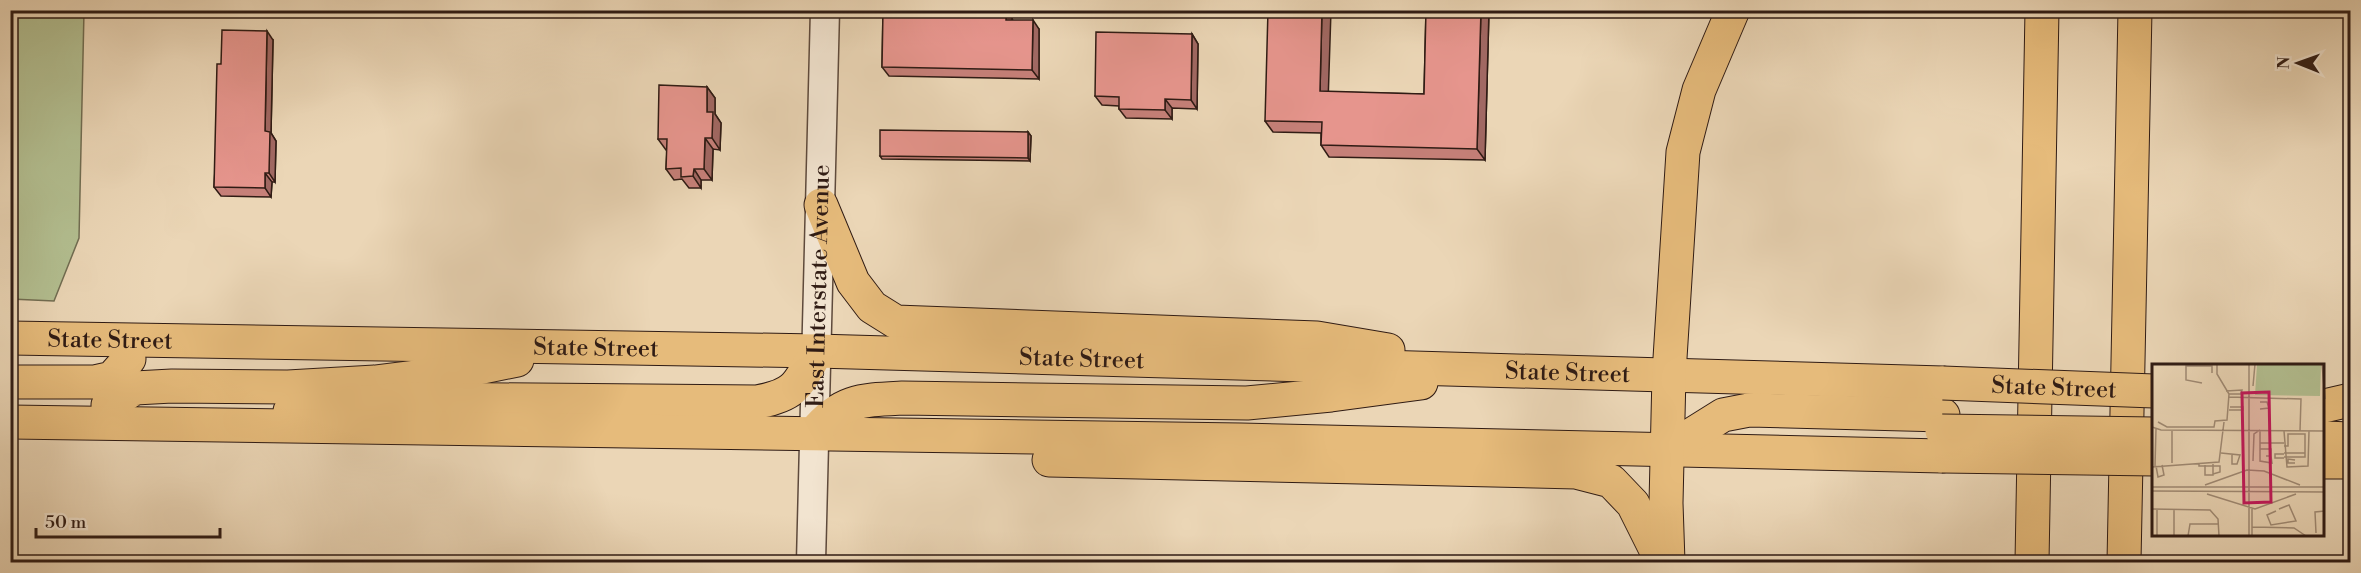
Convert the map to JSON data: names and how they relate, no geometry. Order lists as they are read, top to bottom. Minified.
{"streets":{"highway":["State Street"],"street":["East Interstate Avenue"]},"crossings":[["East Interstate Avenue","State Street"]],"scale_bar":"50 m","north":"left"}
